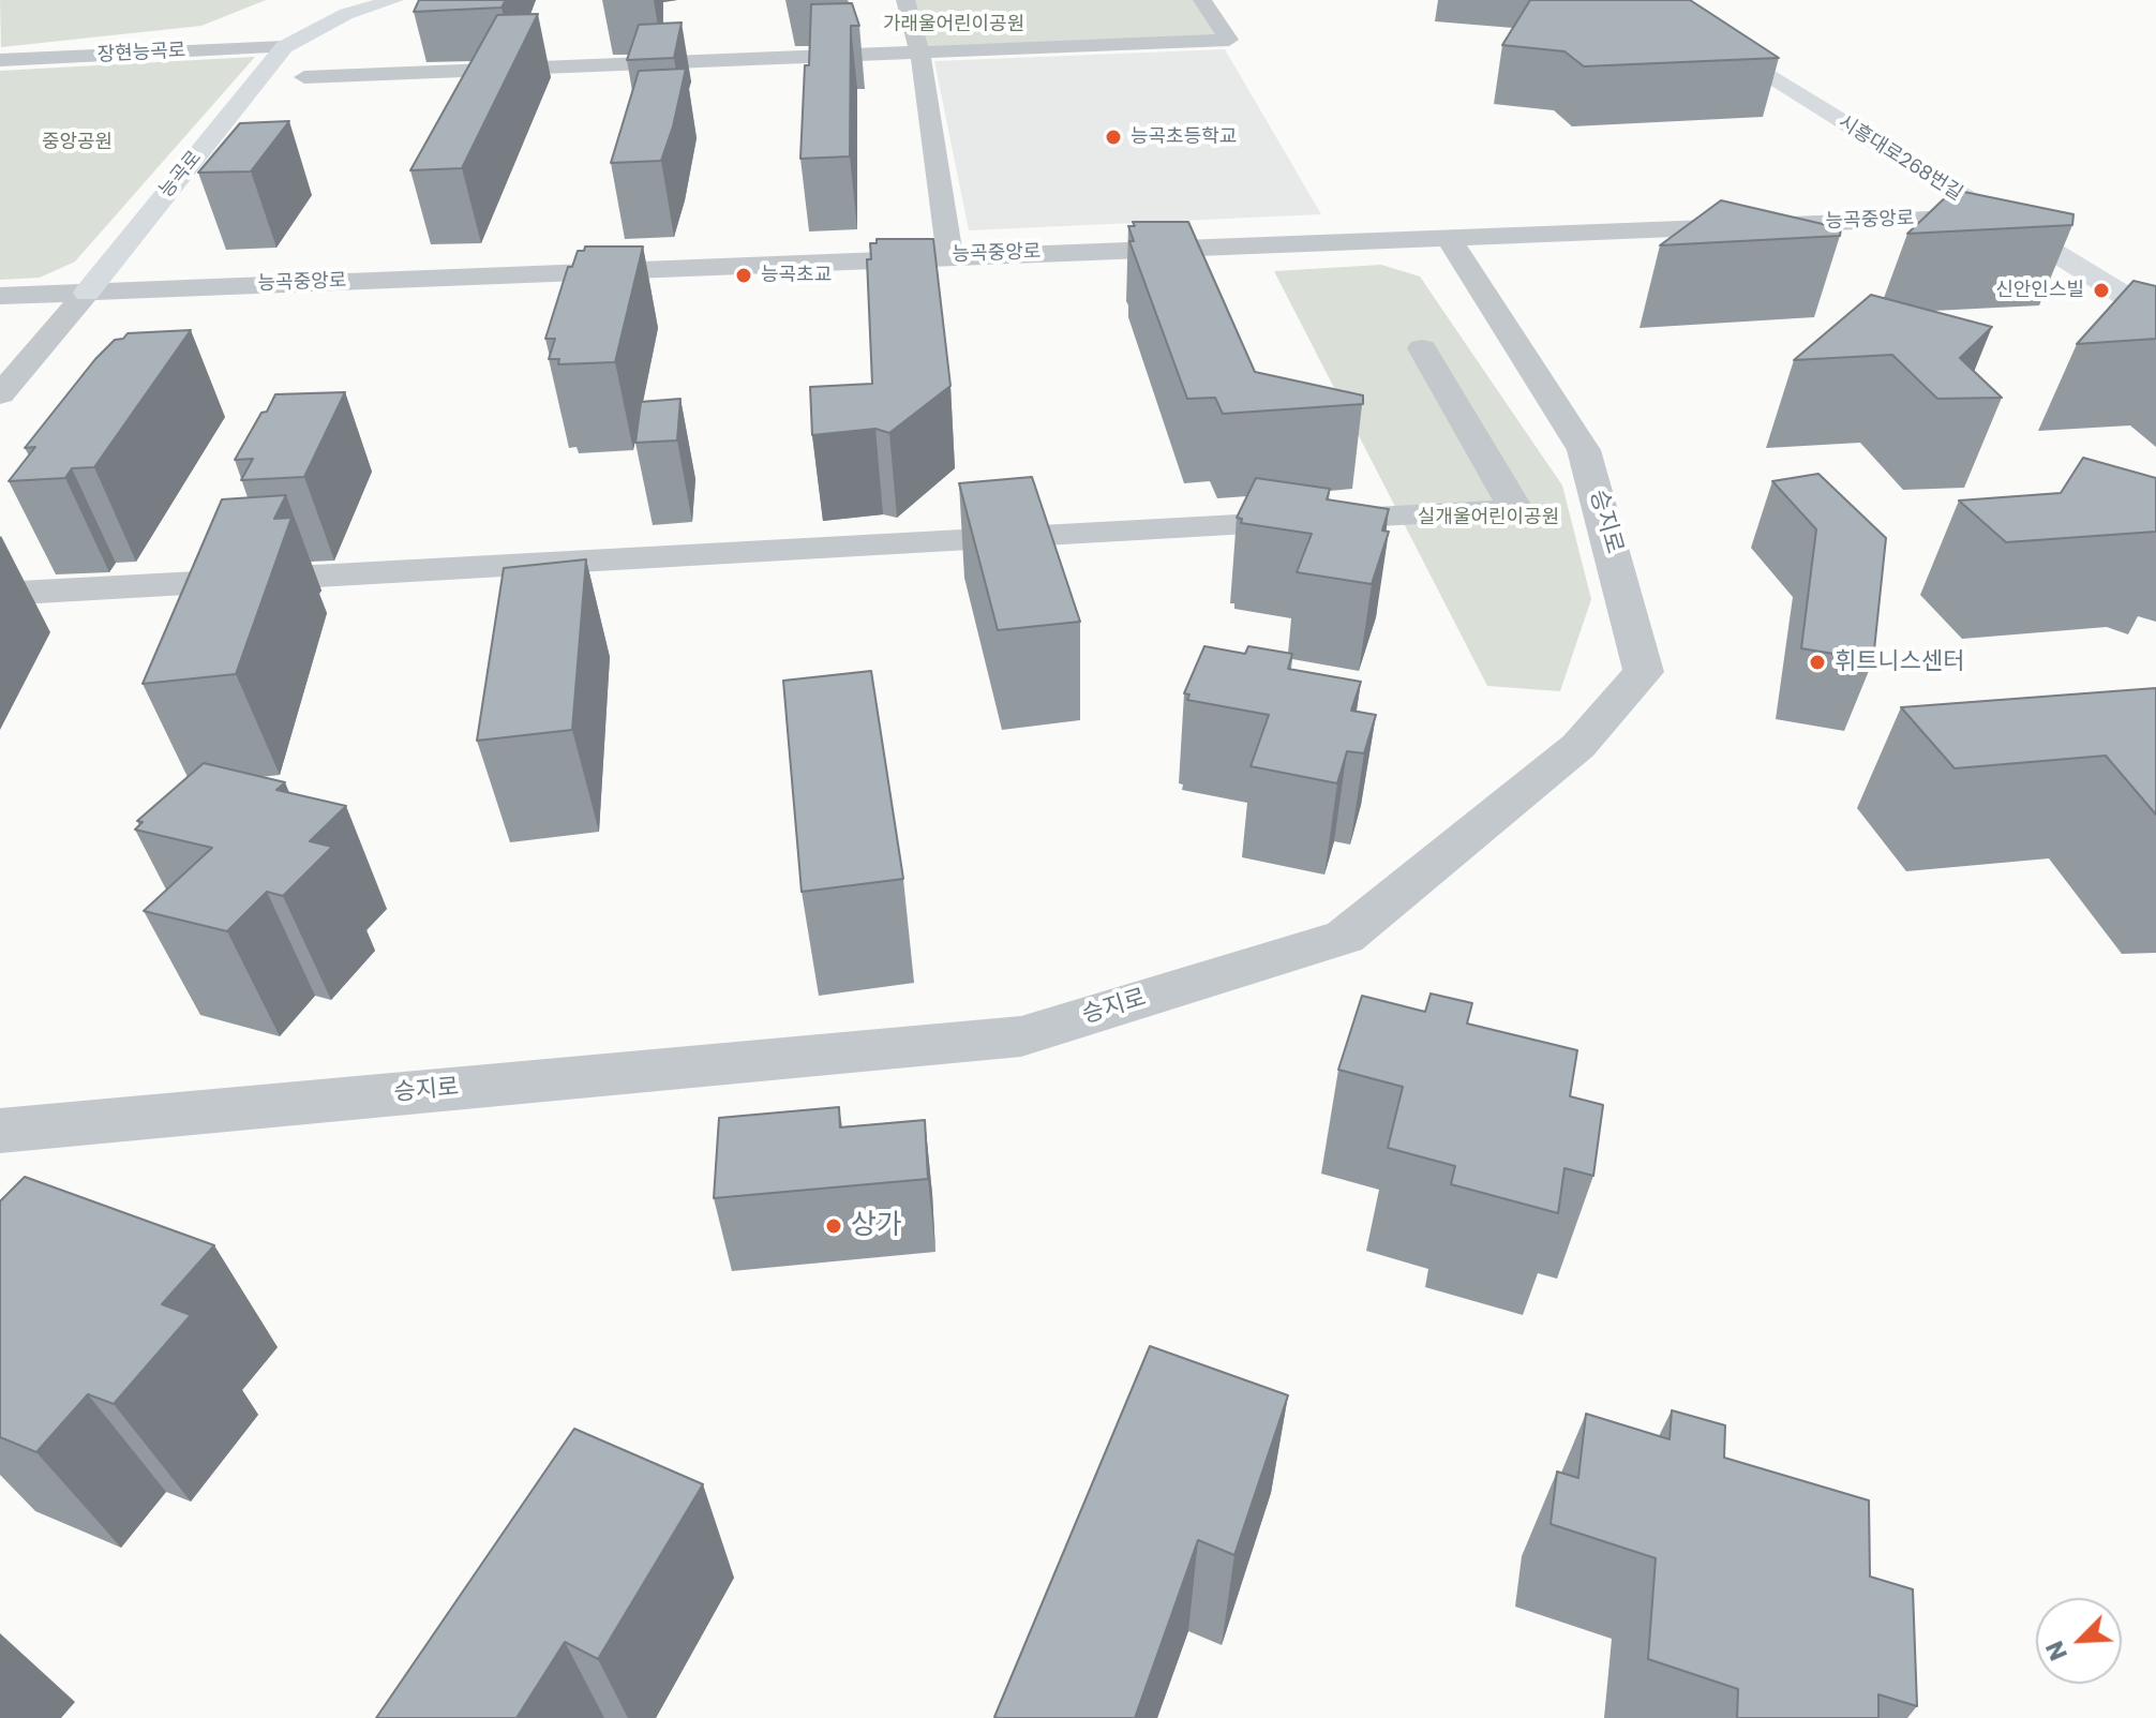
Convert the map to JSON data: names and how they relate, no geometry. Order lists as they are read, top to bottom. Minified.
{"streets":{"main road":["시흥대로268번길","능곡로"],"street":["장현능곡로","능곡중앙로","승지로"]},"crossings":[["장현능곡로","능곡로"],["시흥대로268번길","능곡중앙로"],["능곡로","능곡중앙로"],["능곡중앙로","승지로"]],"parks":["가래울어린이공원","중앙공원","실개울어린이공원"],"places":["능곡초등학교","능곡초교","신안인스빌","휘트니스센터","상가"],"north":"bottom left"}
